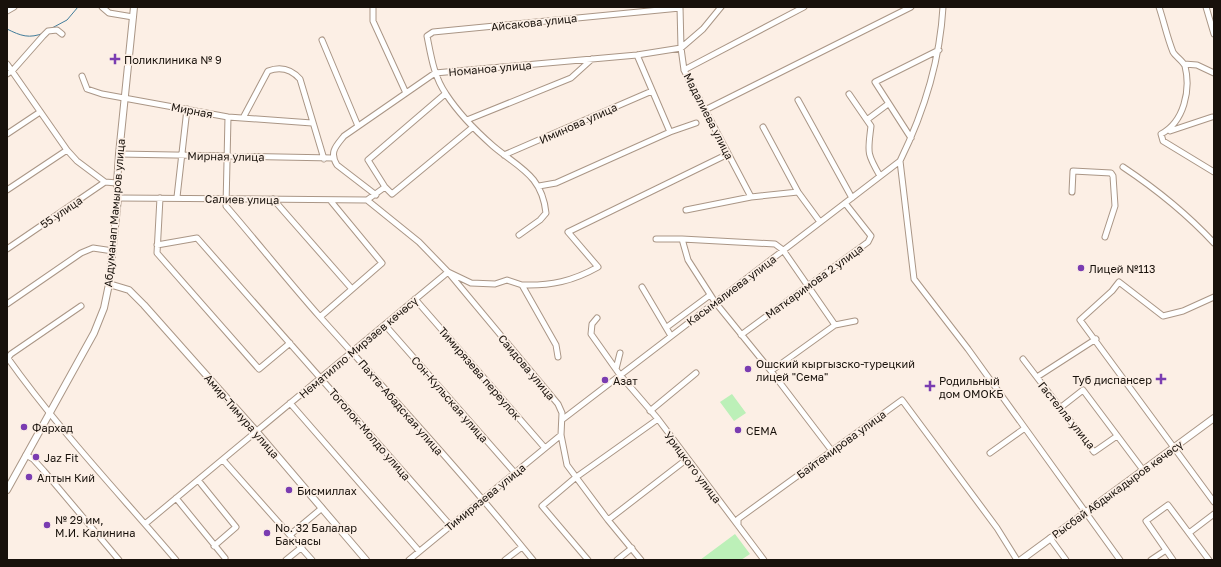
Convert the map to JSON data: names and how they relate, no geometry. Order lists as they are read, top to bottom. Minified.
{"streets":{"main road":["Абдуманап Мамыров улица","Амир-Тимура улица","Рысбай Абдыкадыров көчөсү"],"street":["Айсакова улица","Номаноа улица","Мирная","Мадалиева улица","Иминова улица","Мирная улица","Салиев улица","55 улица","Маткаримова 2 улица","Касымалиева улица","Нематилло Мирзаев көчөсү","Саидова улица","Тимирязева переулок","Сон-Кульская улица","Пахта-Абадская улица","Гастелла улица","Тоголок-Молдо улица","Байтемирова улица","Урицкого улица","Тимирязева улица"]},"crossings":[["Айсакова улица","Номаноа улица"],["Айсакова улица","Мадалиева улица"],["Номаноа улица","Мадалиева улица"],["Номаноа улица","Мирная улица"],["Мирная","Абдуманап Мамыров улица"],["Мирная улица","Абдуманап Мамыров улица"],["Салиев улица","Абдуманап Мамыров улица"],["Салиев улица","Саидова улица"],["Салиев улица","Пахта-Абадская улица"],["Абдуманап Мамыров улица","Амир-Тимура улица"],["Маткаримова 2 улица","Касымалиева улица"],["Касымалиева улица","Саидова улица"],["Касымалиева улица","Урицкого улица"],["Нематилло Мирзаев көчөсү","Саидова улица"],["Нематилло Мирзаев көчөсү","Тимирязева переулок"],["Нематилло Мирзаев көчөсү","Сон-Кульская улица"],["Нематилло Мирзаев көчөсү","Пахта-Абадская улица"],["Нематилло Мирзаев көчөсү","Амир-Тимура улица"],["Нематилло Мирзаев көчөсү","Тоголок-Молдо улица"],["Саидова улица","Тимирязева улица"],["Тимирязева переулок","Тимирязева улица"],["Сон-Кульская улица","Тимирязева улица"],["Пахта-Абадская улица","Тимирязева улица"],["Тоголок-Молдо улица","Тимирязева улица"],["Байтемирова улица","Урицкого улица"]],"places":{"health":["Поликлиника № 9","Туб диспансер","Родильный дом ОМОКБ"],"other":["Лицей №113","Ошский кыргызско-турецкий лицей \"Сема\"","Азат","Фархад","СЕМА","Jaz Fit","Алтын Кий","Бисмиллах","№ 29 им, М.И. Калинина","No. 32 Балалар Бакчасы"]}}
